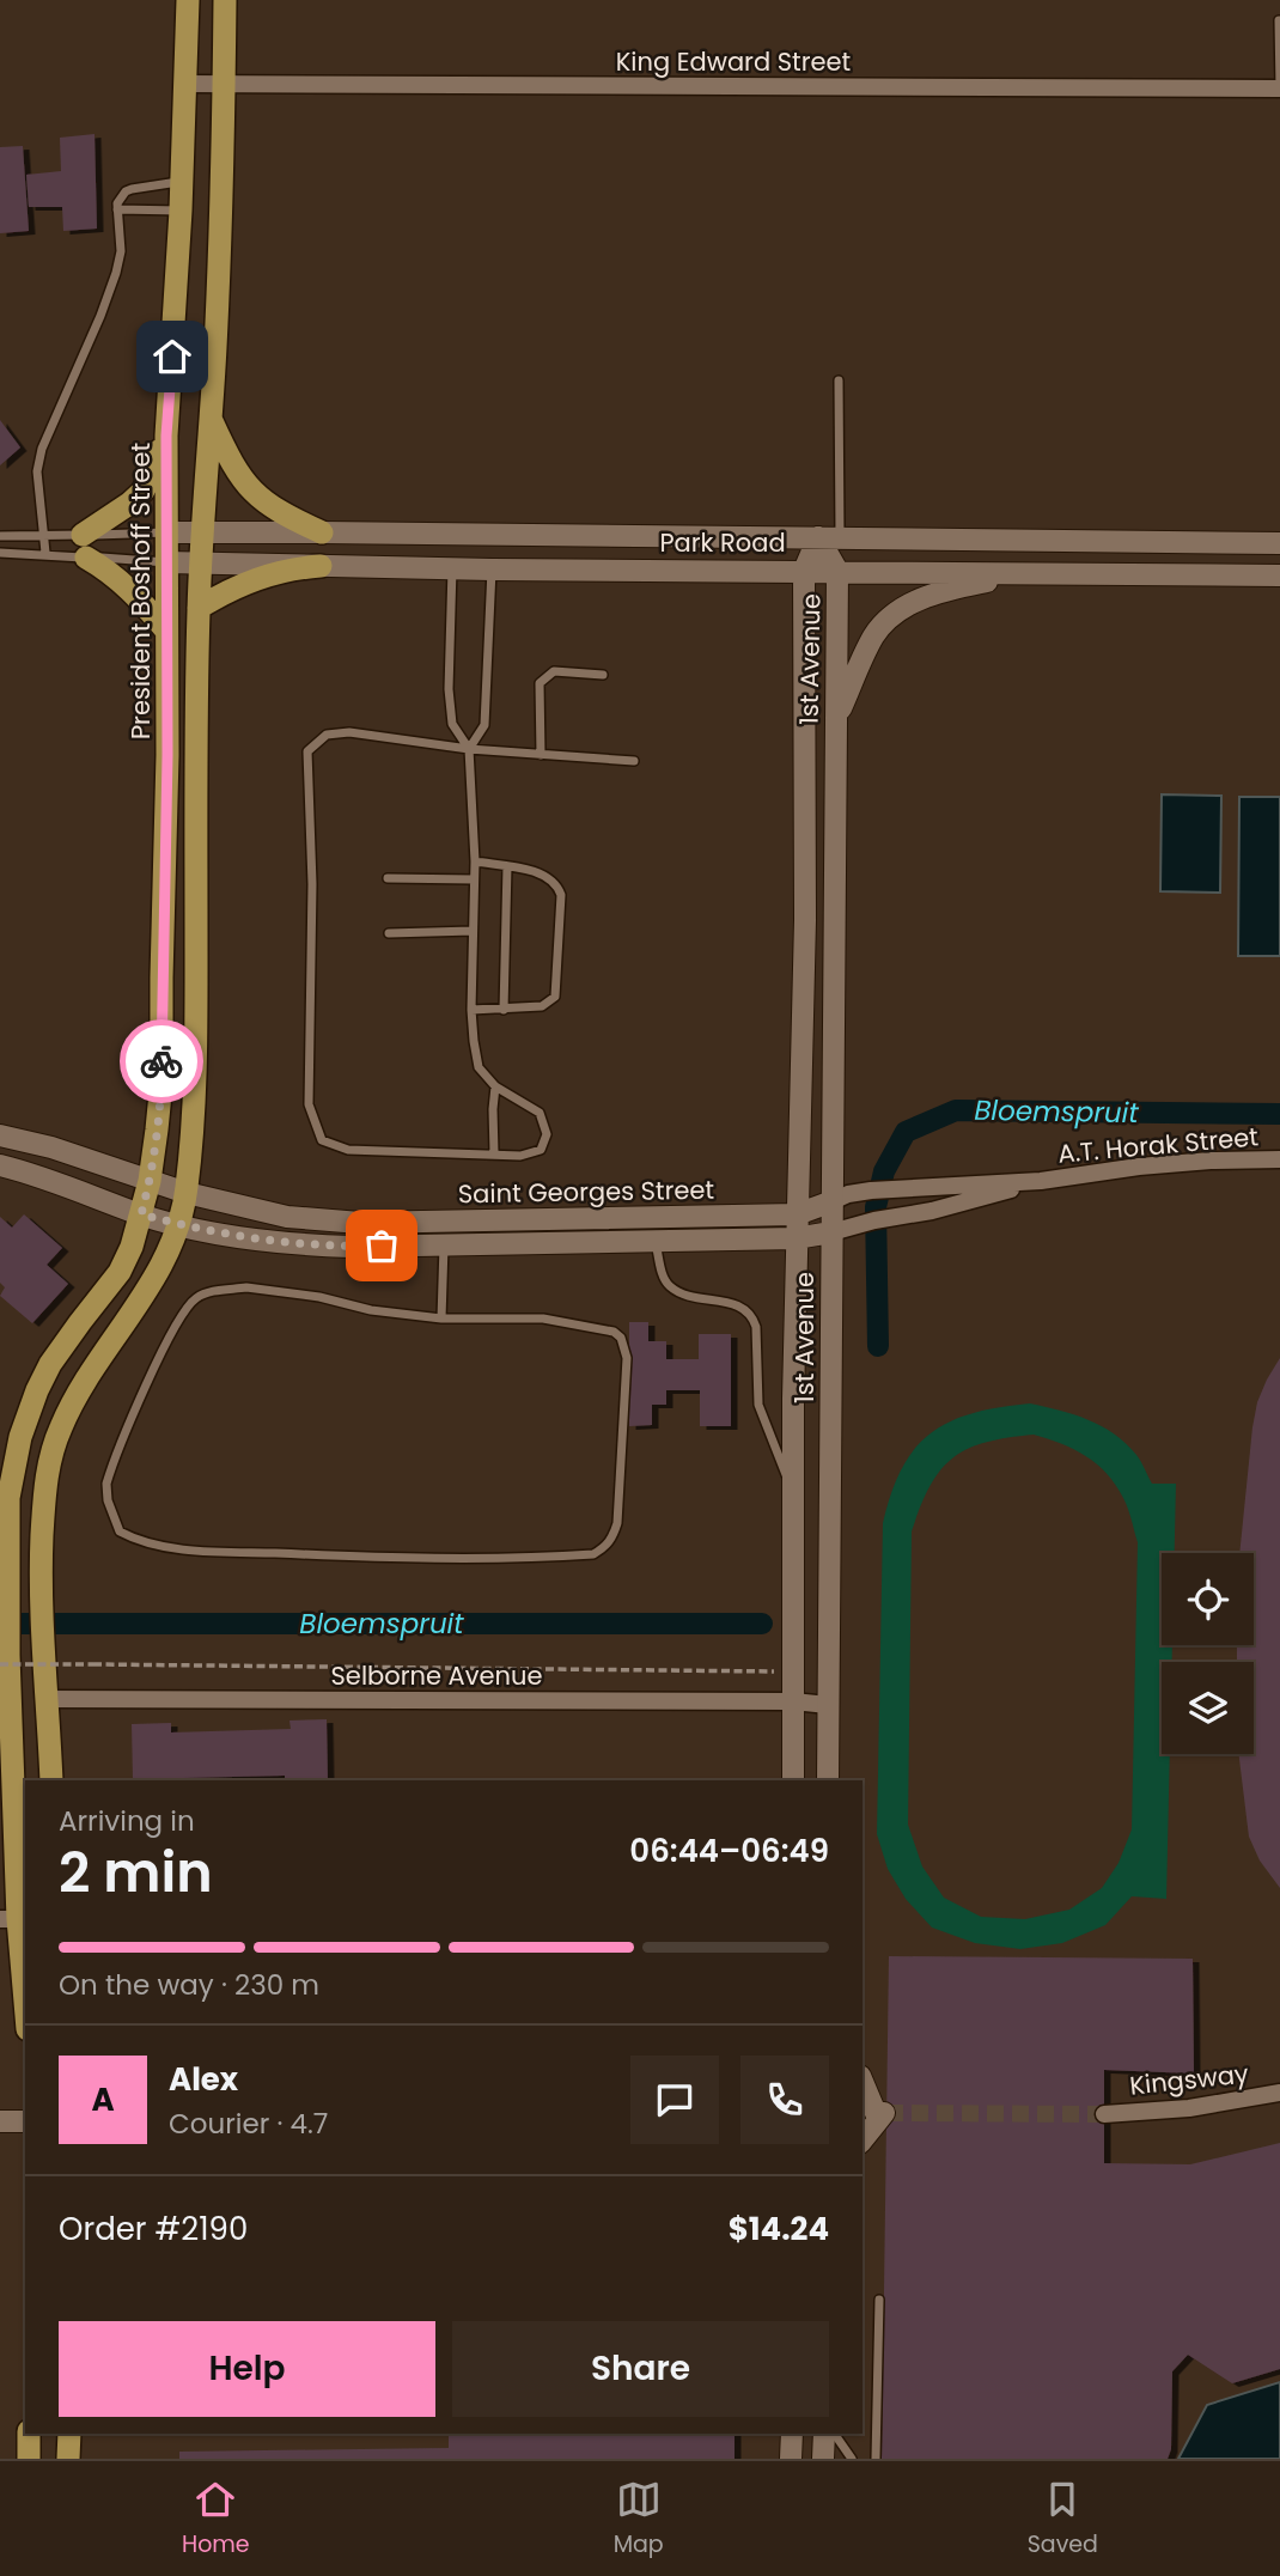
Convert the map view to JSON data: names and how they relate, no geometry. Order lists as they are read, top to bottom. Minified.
{"streets":{"main road":["President Boshoff Street"],"street":["King Edward Street","Park Road","1st Avenue","A.T. Horak Street","Saint Georges Street","Selborne Avenue","Kingsway"]},"crossings":[["King Edward Street","President Boshoff Street"],["Park Road","President Boshoff Street"],["Park Road","1st Avenue"],["President Boshoff Street","Saint Georges Street"],["1st Avenue","A.T. Horak Street"],["1st Avenue","Saint Georges Street"],["1st Avenue","Selborne Avenue"],["A.T. Horak Street","Saint Georges Street"]],"water":["Bloemspruit"],"page":{"heading":["2 min","Arriving in","06:44–06:49"],"panel":["Alex","Courier · 4.7","Order #2190","$14.24"],"bar":"On the way · 230 m","round":"A","buttons":["Help","Share"],"tabs":["Home","Map","Saved"]}}
